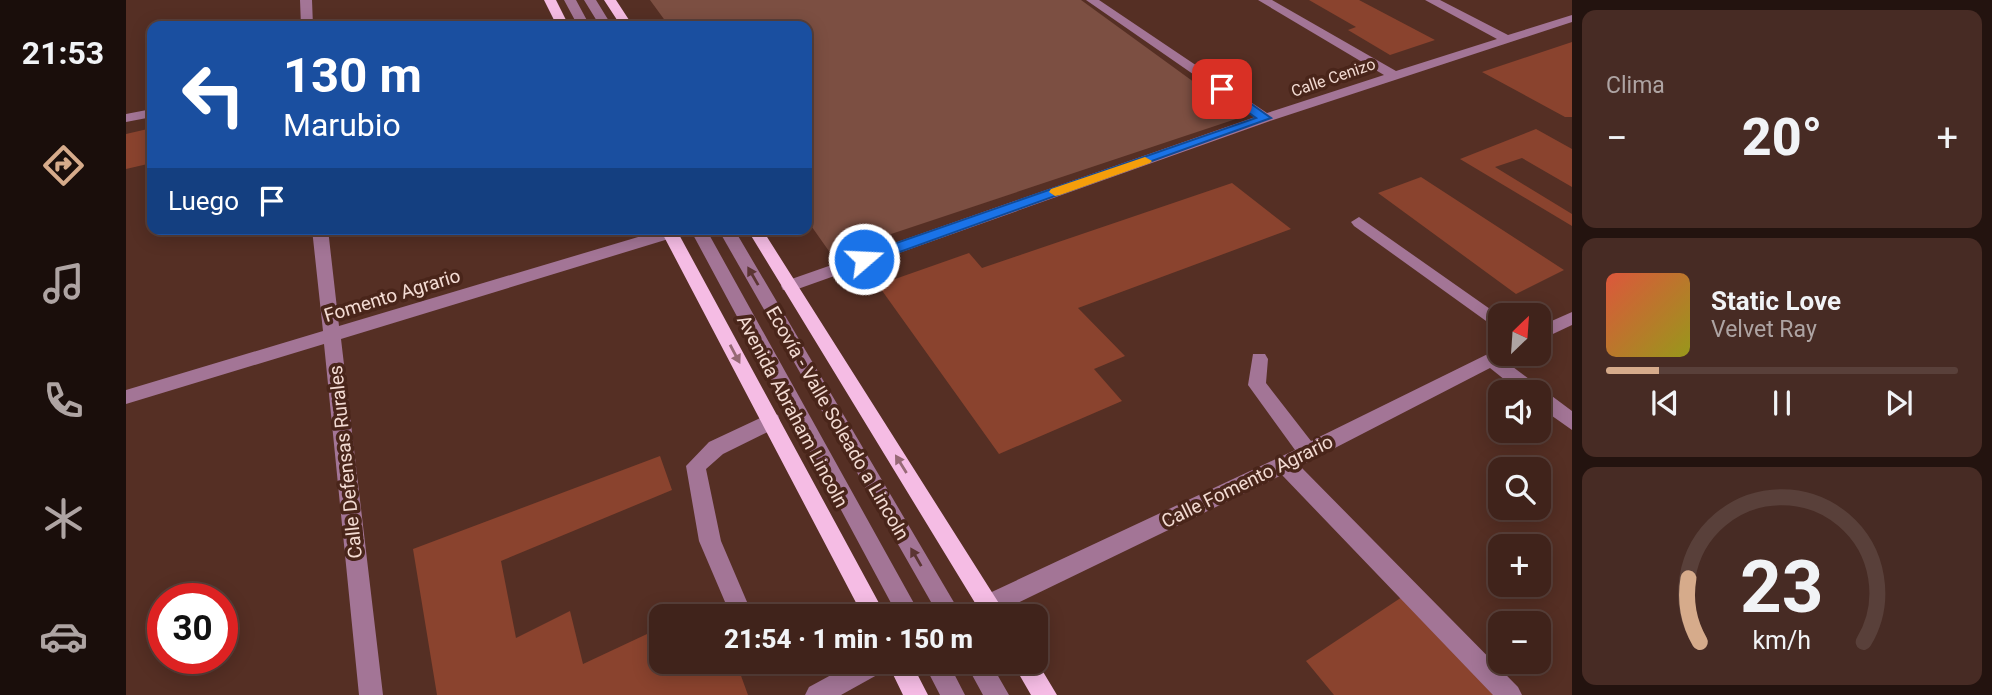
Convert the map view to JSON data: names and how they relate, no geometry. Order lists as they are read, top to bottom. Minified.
{"streets":{"main road":["Avenida Abraham Lincoln"],"street":["Calle Cenizo","Fomento Agrario","Ecovía - Valle Soleado a Lincoln","Calle Defensas Rurales","Calle Fomento Agrario"]},"crossings":[["Fomento Agrario","Calle Defensas Rurales"]],"north":"top right","page":{"tabs":"21:53","tile":"Clima","turn":["130 m","Marubio"],"heat":["−","20°","+"],"then":"Luego","song":["Static Love","Velvet Ray"],"map_buttons":["+","−"],"limit":"30","trip":"21:54 · 1 min · 150 m","gauge":["23","km/h"]}}
